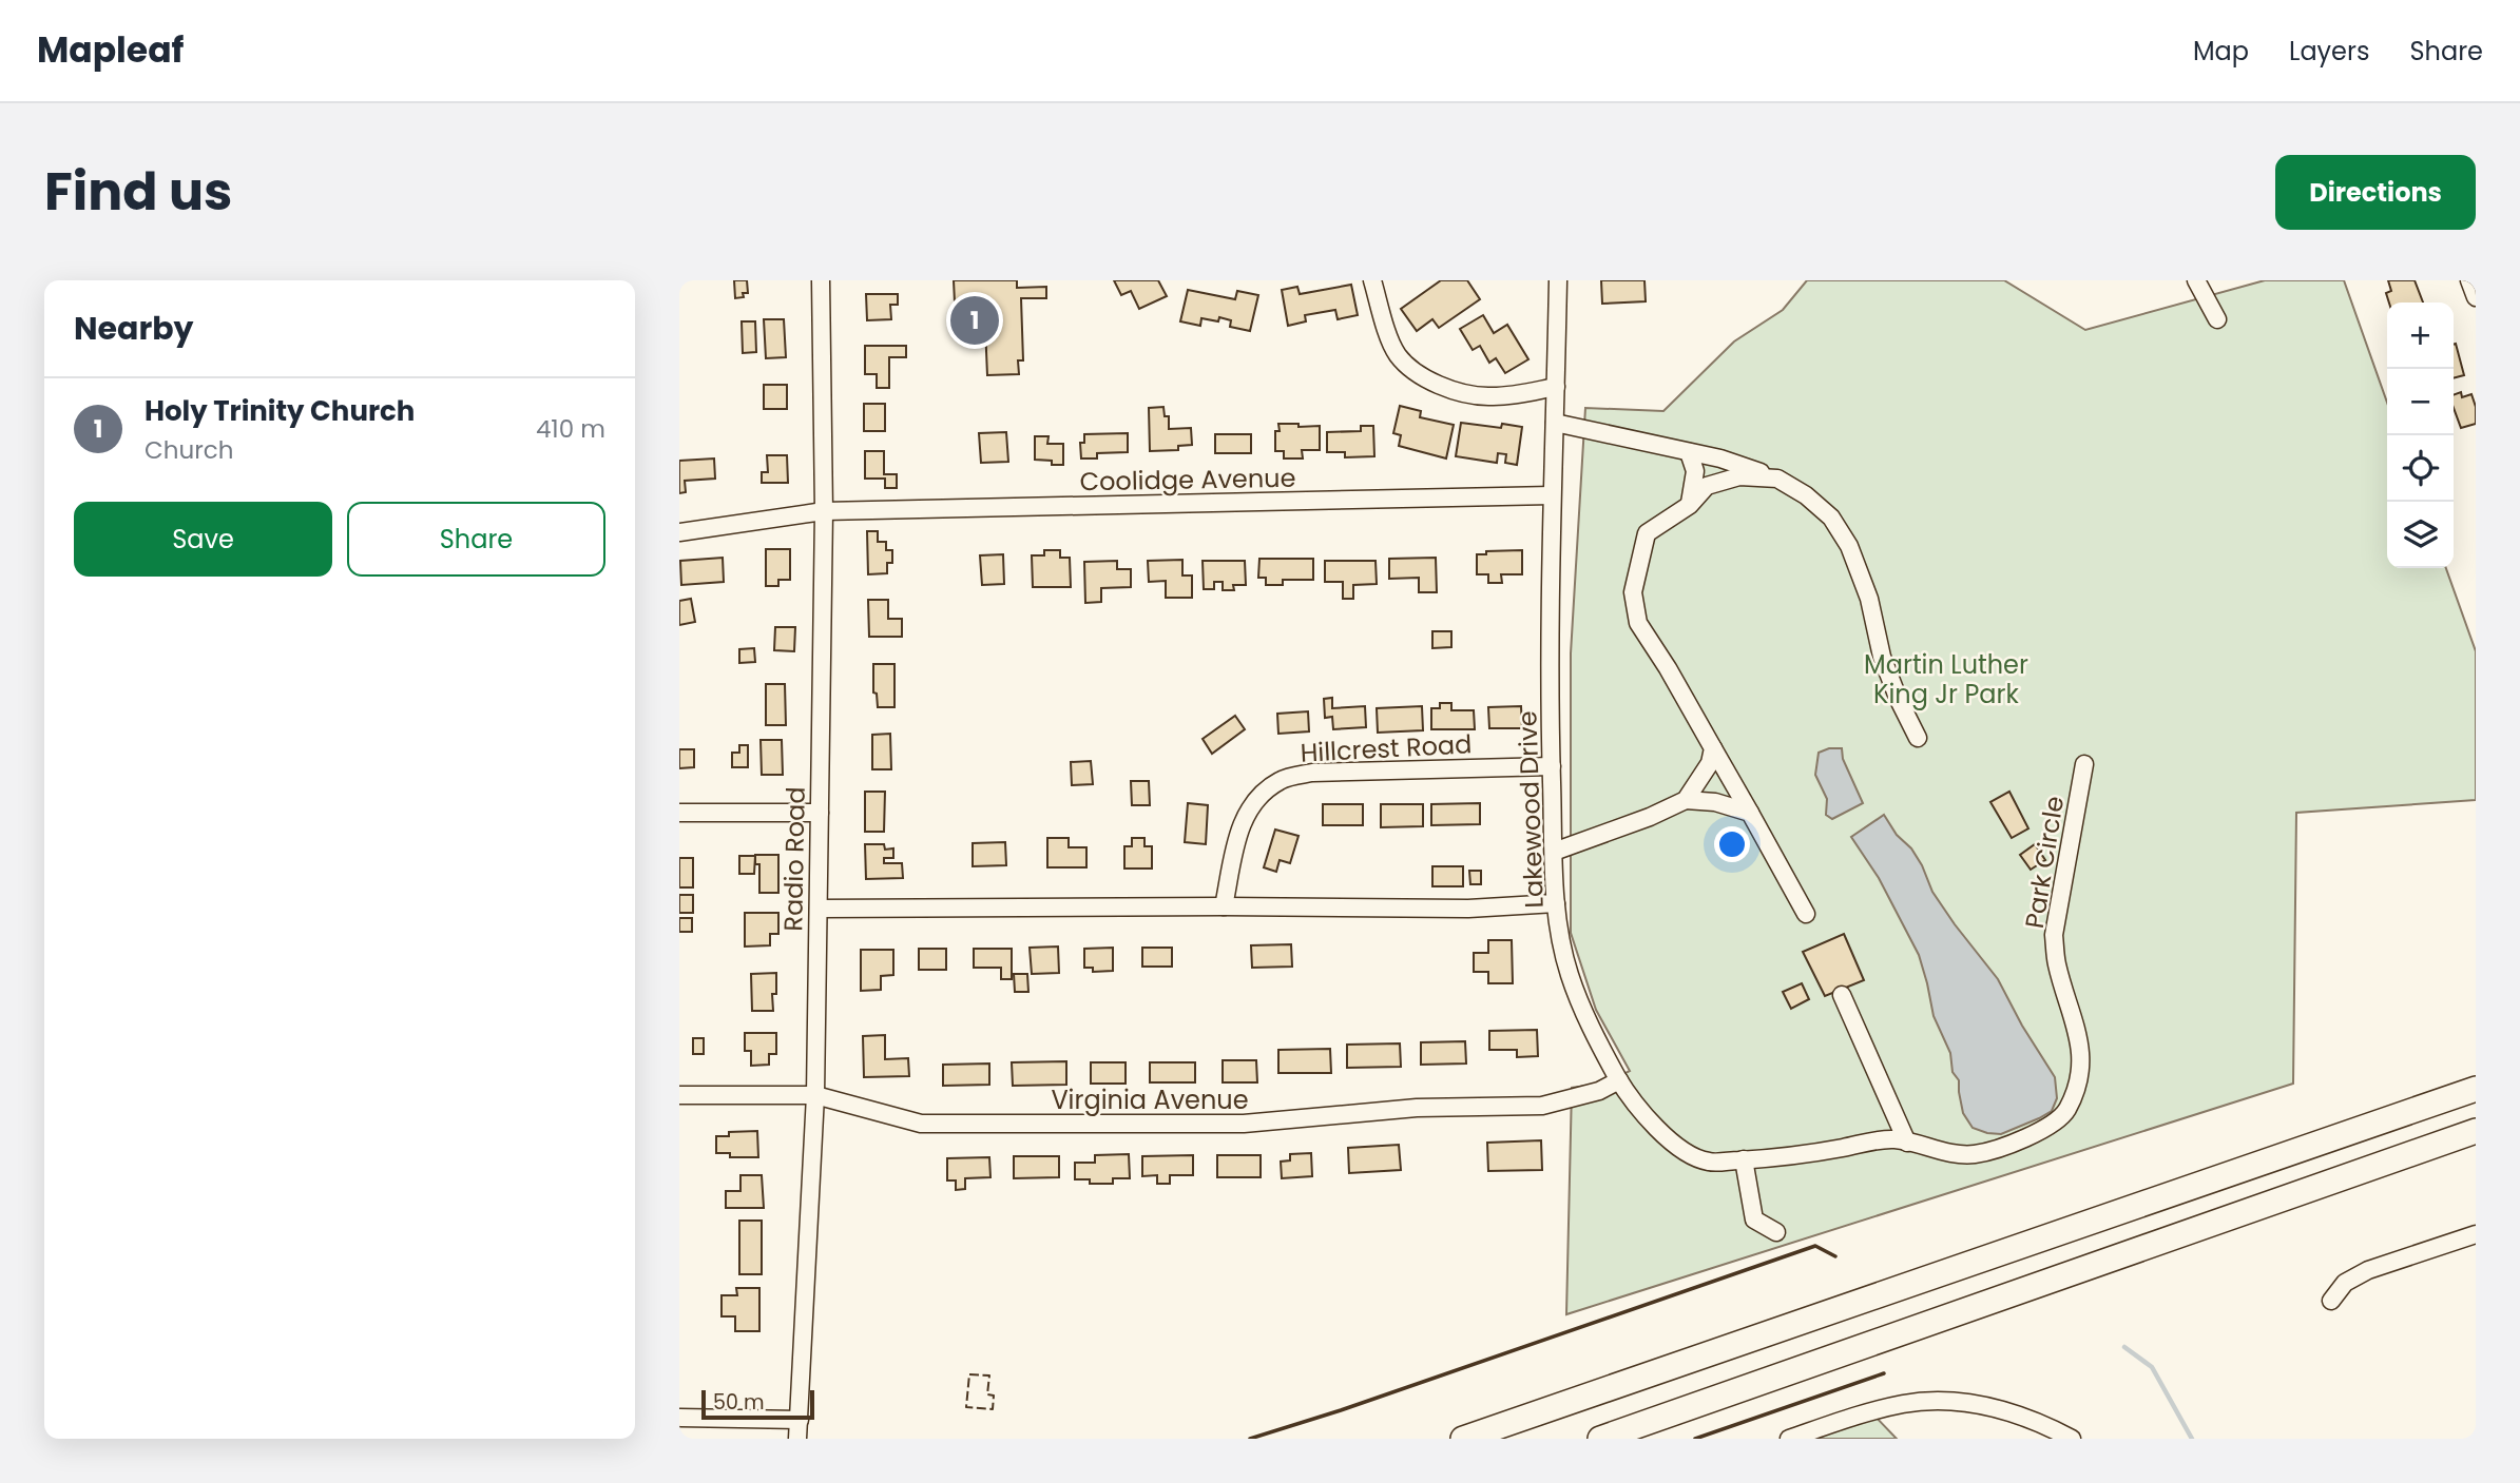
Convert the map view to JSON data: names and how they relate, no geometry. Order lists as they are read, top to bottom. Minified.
{"streets":{"street":["Coolidge Avenue","Hillcrest Road","Lakewood Drive","Radio Road","Park Circle","Virginia Avenue"]},"crossings":[["Coolidge Avenue","Lakewood Drive"],["Coolidge Avenue","Radio Road"],["Hillcrest Road","Lakewood Drive"],["Lakewood Drive","Park Circle"],["Lakewood Drive","Virginia Avenue"],["Radio Road","Virginia Avenue"]],"parks":["Martin Luther King Jr Park"],"scale_bar":"50 m","page":{"header":"Mapleaf","nav":["Map","Layers","Share"],"title":"Find us","buttons":["Directions",["Save","Share"]],"heading":"Nearby","pins":"1","map_buttons":["+","−"],"list":[{"mark":"1","name":"Holy Trinity Church","note":"Church","value":"410 m"}],"scale":"50 m"}}
